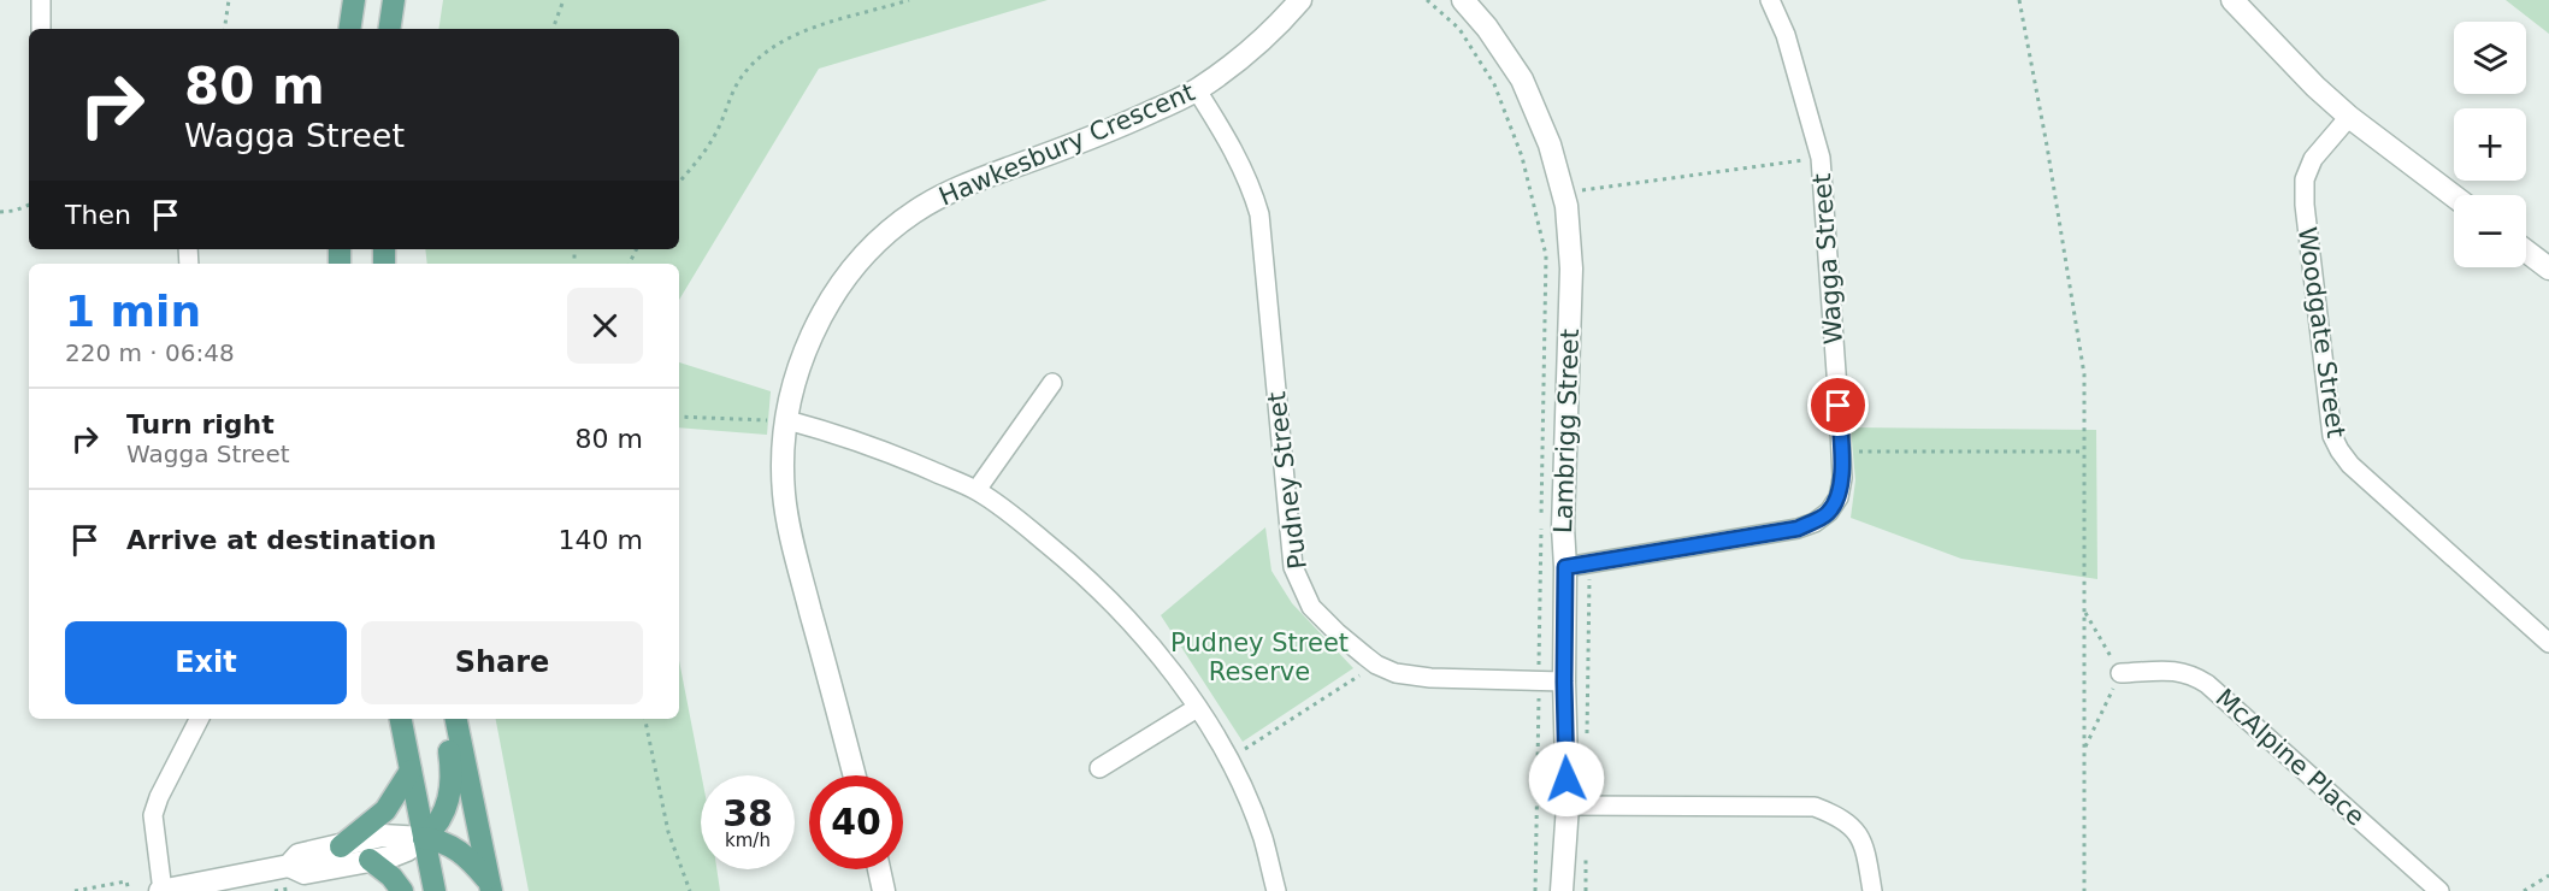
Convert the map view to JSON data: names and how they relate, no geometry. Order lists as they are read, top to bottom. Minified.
{"streets":{"street":["Hawkesbury Crescent","Wagga Street","Woodgate Street","Lambrigg Street","Pudney Street","McAlpine Place"]},"crossings":[["Hawkesbury Crescent","Pudney Street"],["Wagga Street","Lambrigg Street"],["Lambrigg Street","Pudney Street"]],"parks":["Pudney Street Reserve"],"page":{"map_buttons":["+","−"],"turn":["80 m","Wagga Street"],"then":"Then","heading":["1 min","220 m · 06:48"],"list":[{"name":"Turn right","note":"Wagga Street","value":"80 m"},{"name":"Arrive at destination","value":"140 m"}],"buttons":["Exit","Share"],"speed":"38 km/h","limit":"40"}}
